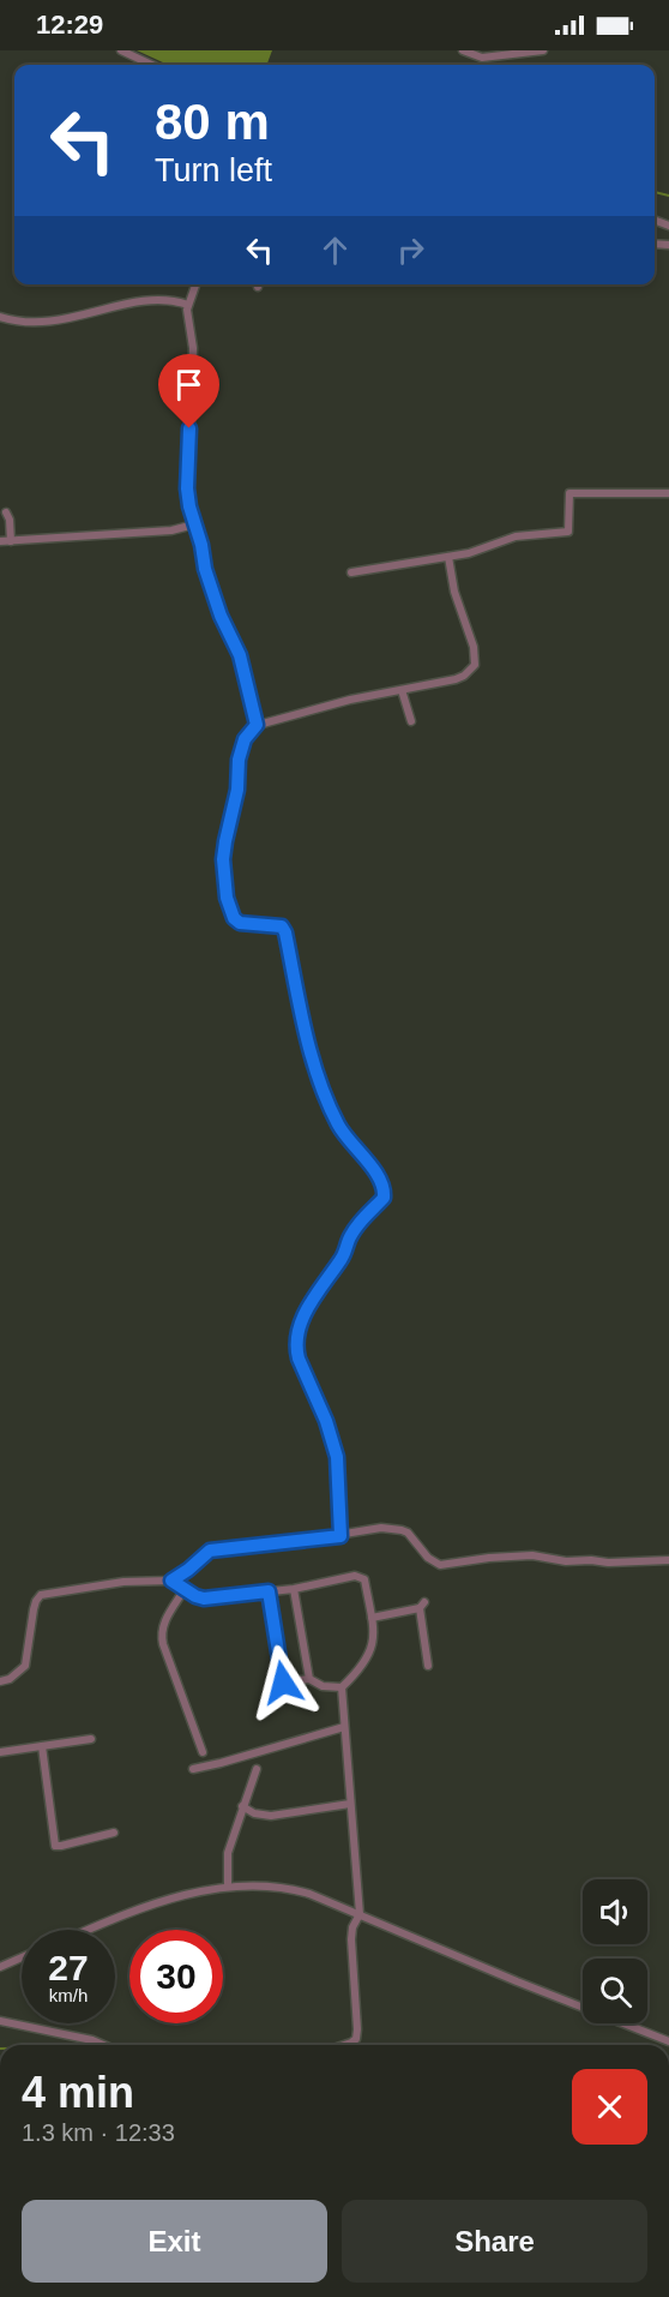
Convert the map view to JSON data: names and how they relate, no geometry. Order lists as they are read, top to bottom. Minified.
{"page":{"status":"12:29","turn":["80 m","Turn left"],"speed":"27 km/h","limit":"30","heading":["4 min","1.3 km · 12:33"],"buttons":["Exit","Share"]}}
